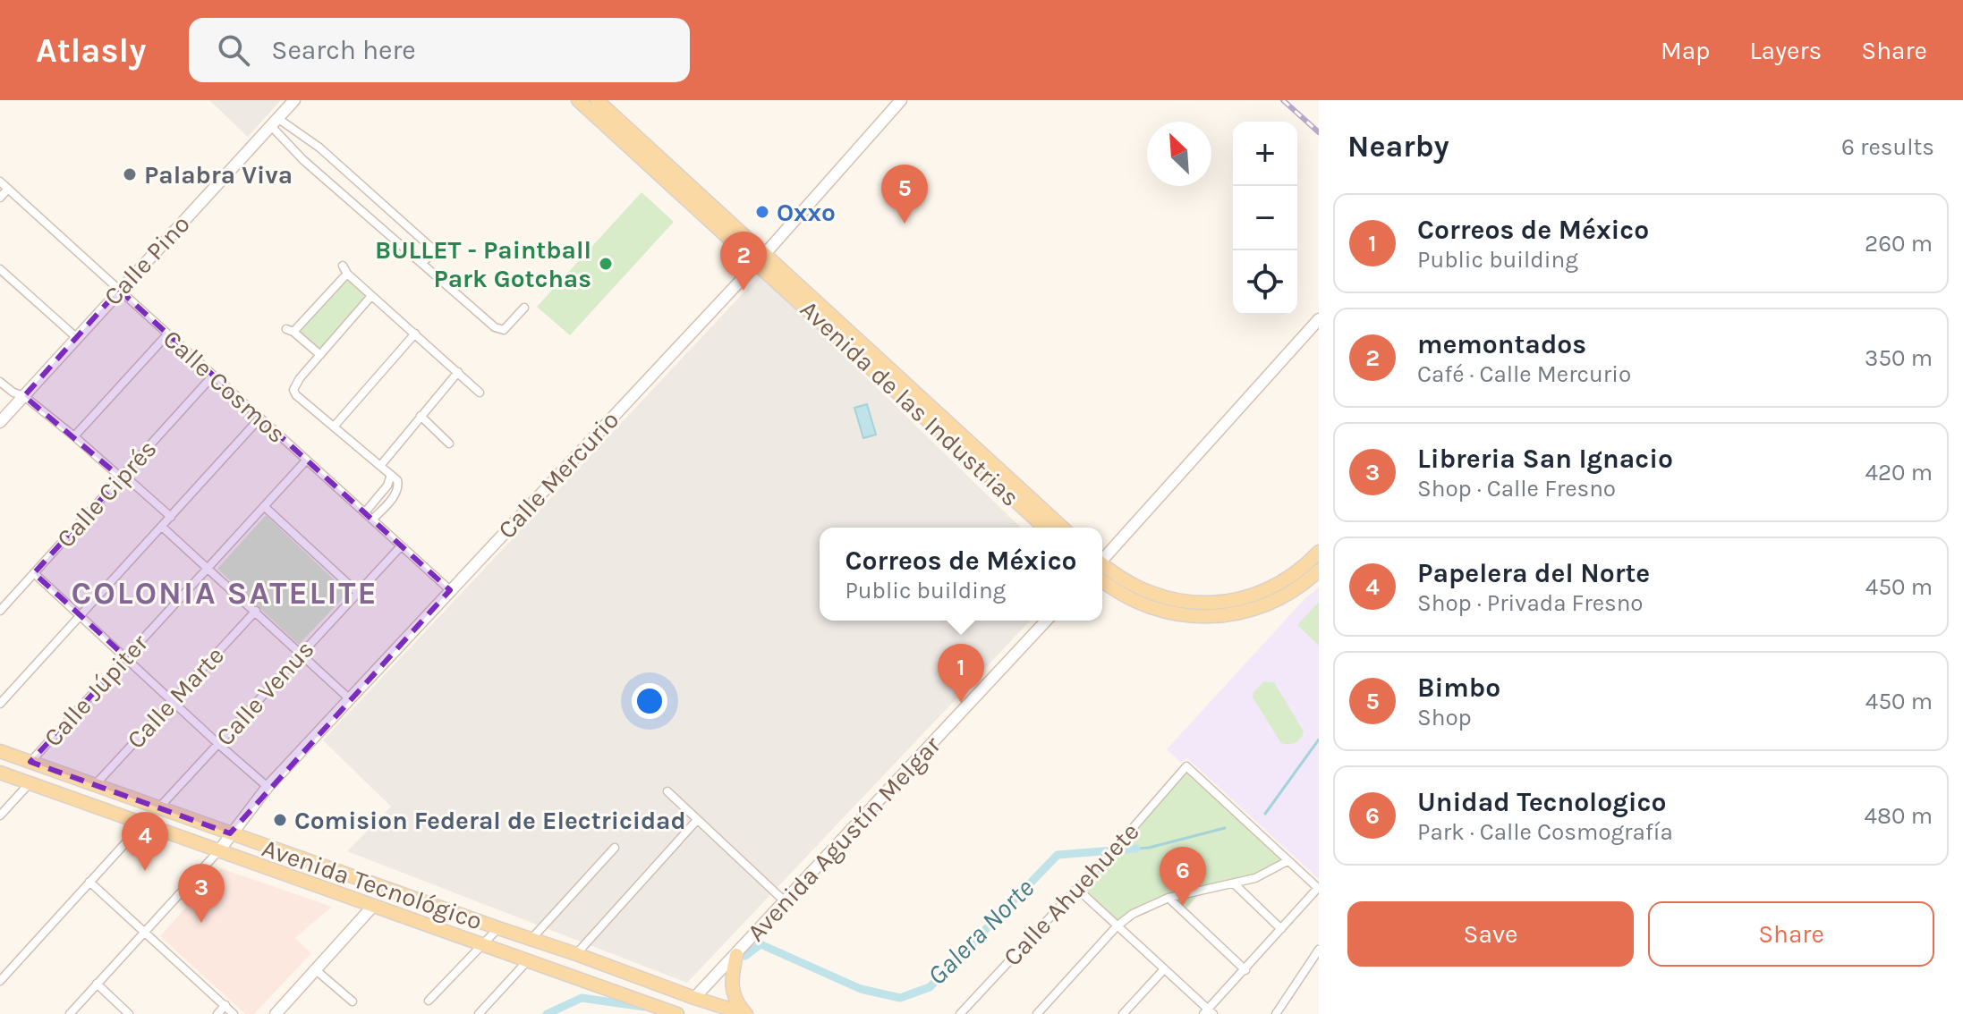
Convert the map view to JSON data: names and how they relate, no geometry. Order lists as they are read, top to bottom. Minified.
{"streets":{"main road":["Calle Pino","Avenida de las Industrias","Calle Mercurio","Avenida Agustín Melgar","Avenida Tecnológico"],"street":["Calle Cosmos","Calle Ciprés","Calle Júpiter","Calle Venus","Calle Marte","Calle Ahuehuete"]},"crossings":[["Calle Pino","Calle Cosmos"],["Calle Cosmos","Calle Mercurio"],["Calle Cosmos","Calle Ciprés"],["Calle Cosmos","Calle Júpiter"],["Calle Cosmos","Calle Venus"],["Avenida de las Industrias","Calle Mercurio"],["Calle Mercurio","Avenida Tecnológico"],["Calle Júpiter","Avenida Tecnológico"],["Calle Venus","Avenida Tecnológico"],["Calle Marte","Avenida Tecnológico"],["Avenida Agustín Melgar","Avenida Tecnológico"]],"districts":["COLONIA SATELITE"],"water":["Galera Norte"],"places":["Palabra Viva","Oxxo","BULLET - Paintball Park Gotchas","Comision Federal de Electricidad"],"north":"top left","page":{"header":"Atlasly","search":"Search here","nav":["Map","Layers","Share"],"heading":["Nearby","6 results"],"map_buttons":["+","−"],"pins":["5","2","1","4","6","3"],"list":[{"mark":"1","name":"Correos de México","note":"Public building","value":"260 m"},{"mark":"2","name":"memontados","note":"Café · Calle Mercurio","value":"350 m"},{"mark":"3","name":"Libreria San Ignacio","note":"Shop · Calle Fresno","value":"420 m"},{"mark":"4","name":"Papelera del Norte","note":"Shop · Privada Fresno","value":"450 m"},{"mark":"5","name":"Bimbo","note":"Shop","value":"450 m"},{"mark":"6","name":"Unidad Tecnologico","note":"Park · Calle Cosmografía","value":"480 m"}],"popup":["Correos de México","Public building"],"buttons":["Save","Share"]}}
